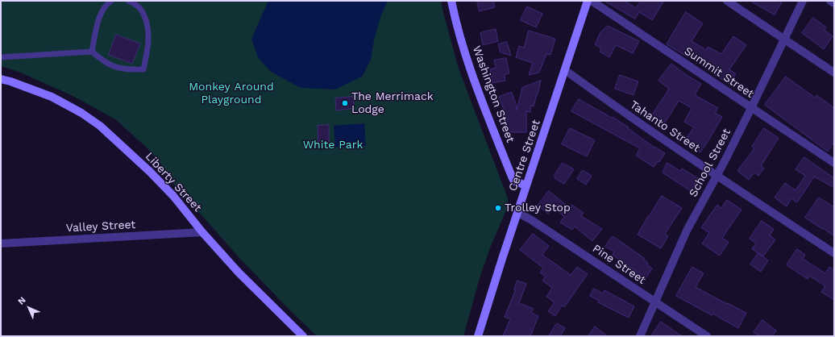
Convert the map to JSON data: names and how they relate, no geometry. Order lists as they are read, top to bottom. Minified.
{"streets":{"street":["Summit Street","Washington Street","Tahanto Street","Centre Street","School Street","Liberty Street","Valley Street","Pine Street"]},"crossings":[["Summit Street","School Street"],["Washington Street","Centre Street"],["Tahanto Street","Centre Street"],["Tahanto Street","School Street"],["Centre Street","Pine Street"],["School Street","Pine Street"],["Liberty Street","Valley Street"]],"parks":["Monkey Around Playground","White Park"],"places":["The Merrimack Lodge","Trolley Stop"],"north":"top left"}
